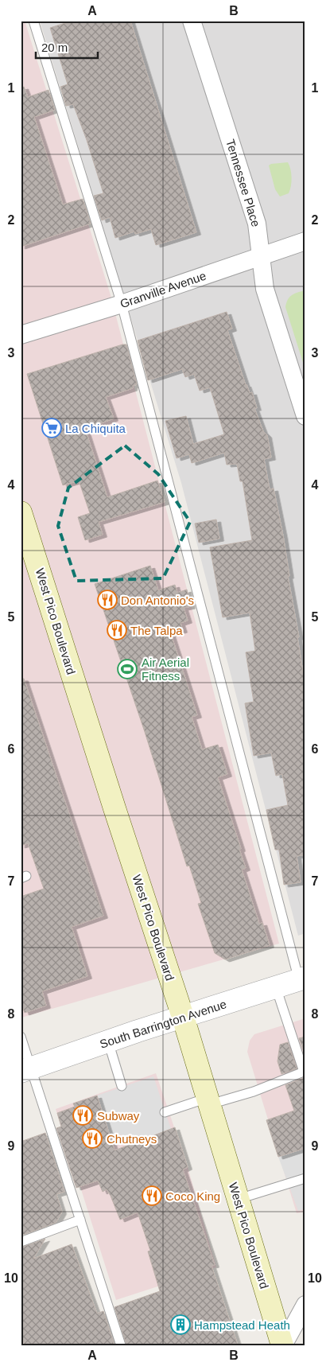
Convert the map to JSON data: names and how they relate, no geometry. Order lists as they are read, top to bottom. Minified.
{"streets":{"main road":["West Pico Boulevard"],"street":["Tennessee Place","Granville Avenue","South Barrington Avenue"]},"crossings":[["Tennessee Place","Granville Avenue"],["West Pico Boulevard","South Barrington Avenue"]],"places":{"supermarket":["La Chiquita"],"restaurant":["Don Antonio's","The Talpa","Subway","Chutneys","Coco King"],"sports":["Air Aerial Fitness"],"building":["Hampstead Heath"]},"scale_bar":"20 m","grid":{"columns":["A","B"],"rows":["1","2","3","4","5","6","7","8","9","10"]}}
